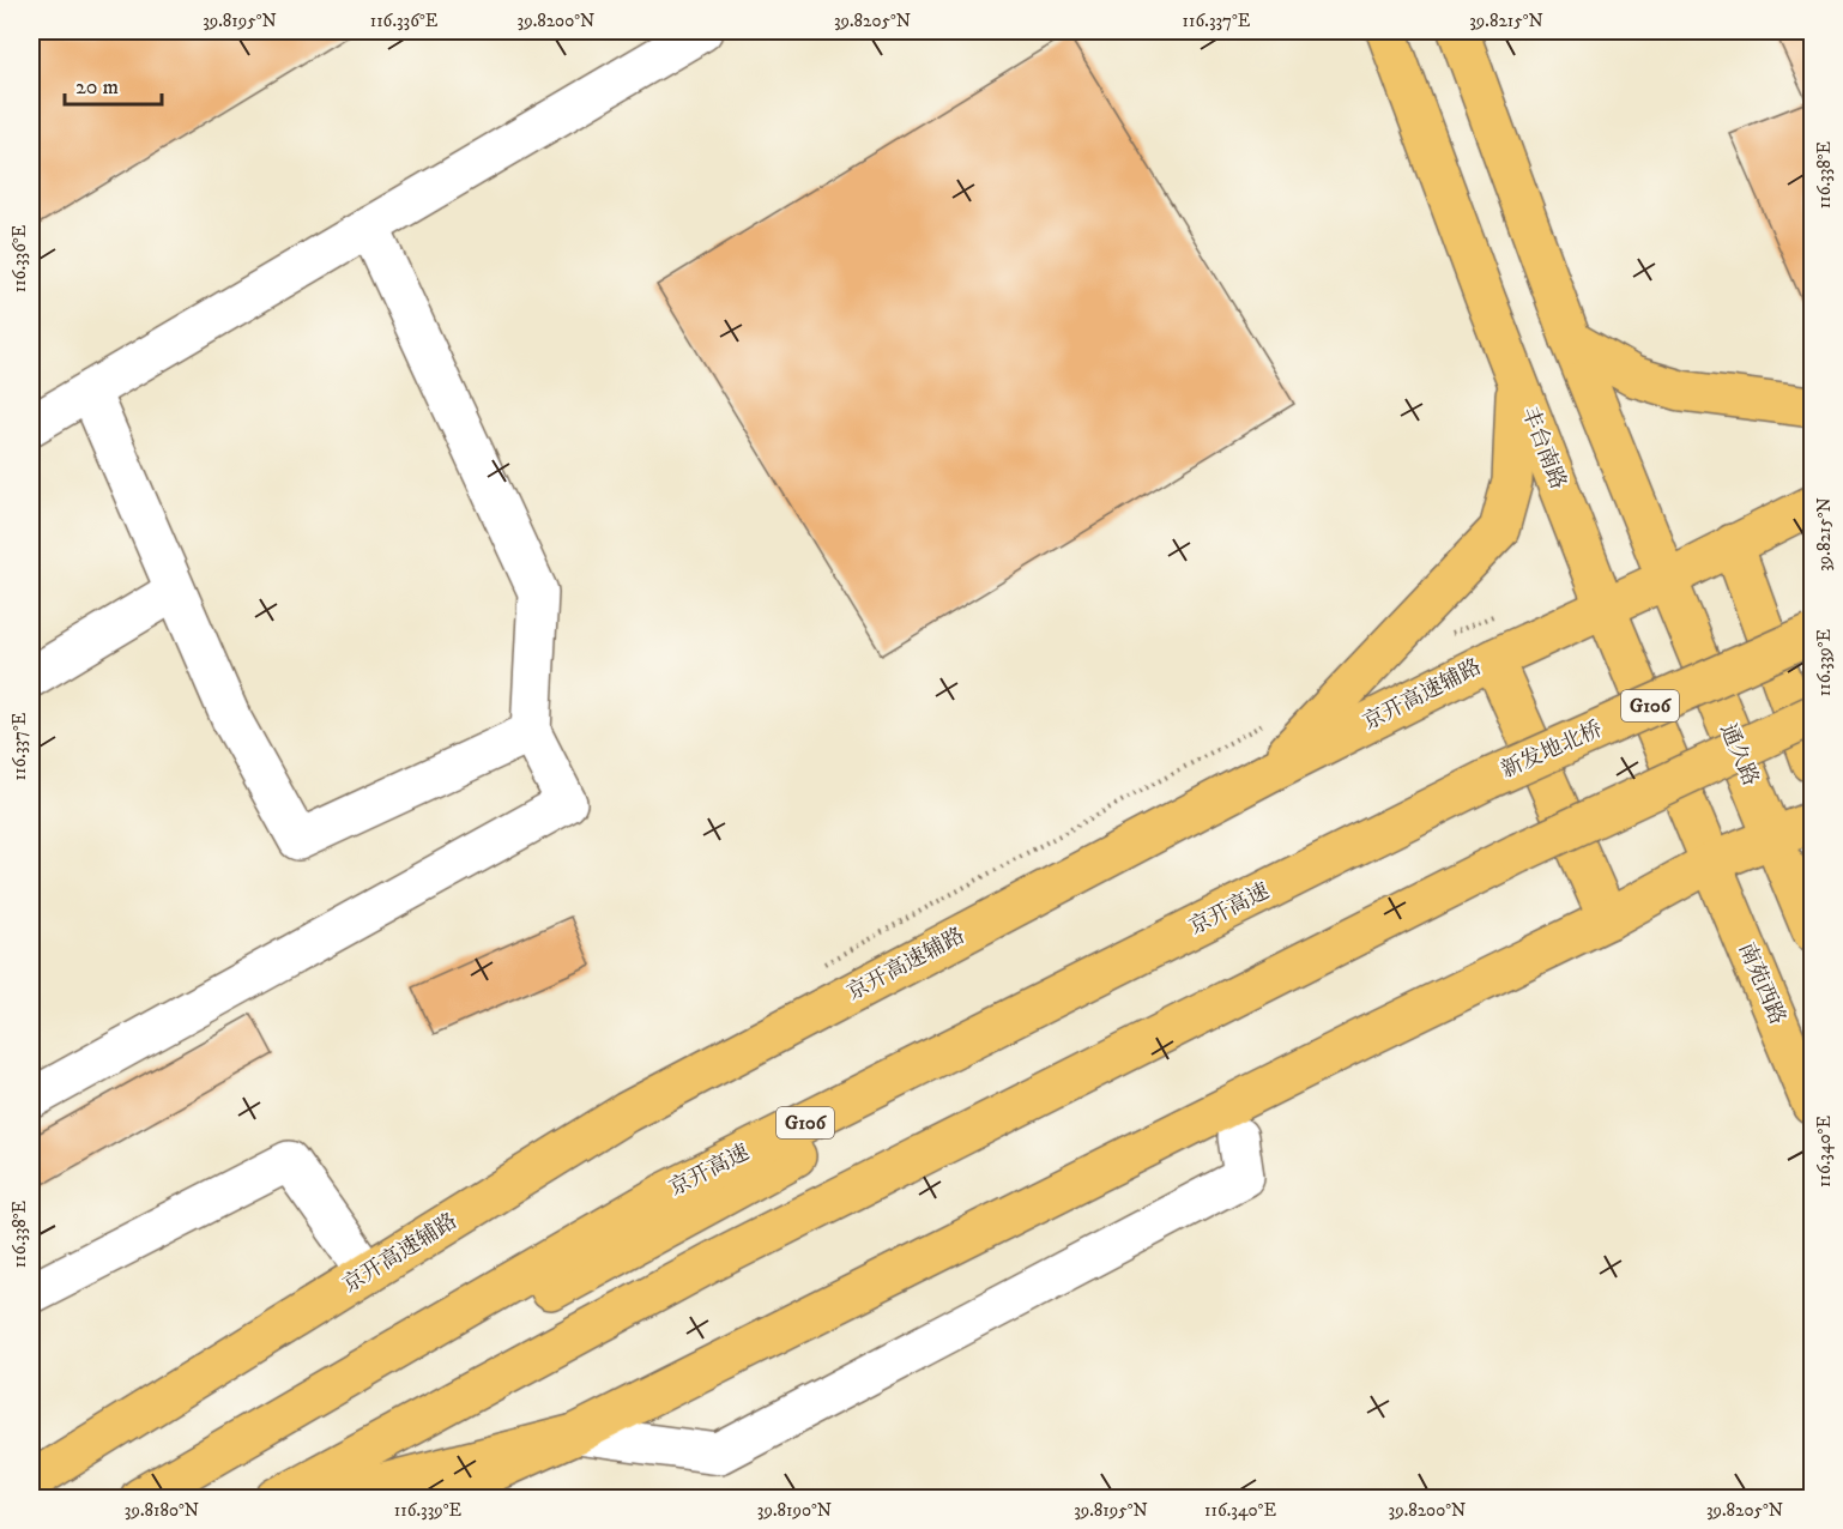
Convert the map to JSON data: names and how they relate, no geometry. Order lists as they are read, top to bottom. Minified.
{"streets":{"main road":["丰台南路","京开高速辅路","G106","新发地北桥","通久路","京开高速","南苑西路"]},"crossings":[["丰台南路","京开高速辅路"],["丰台南路","南苑西路"],["京开高速辅路","通久路"],["新发地北桥","京开高速"]],"scale_bar":"20 m","coordinates":["39.8195°N","116.336°E","39.8200°N","39.8205°N","116.337°E","39.8215°N","116.338°E","116.339°E","116.340°E","39.8180°N","39.8190°N"]}
